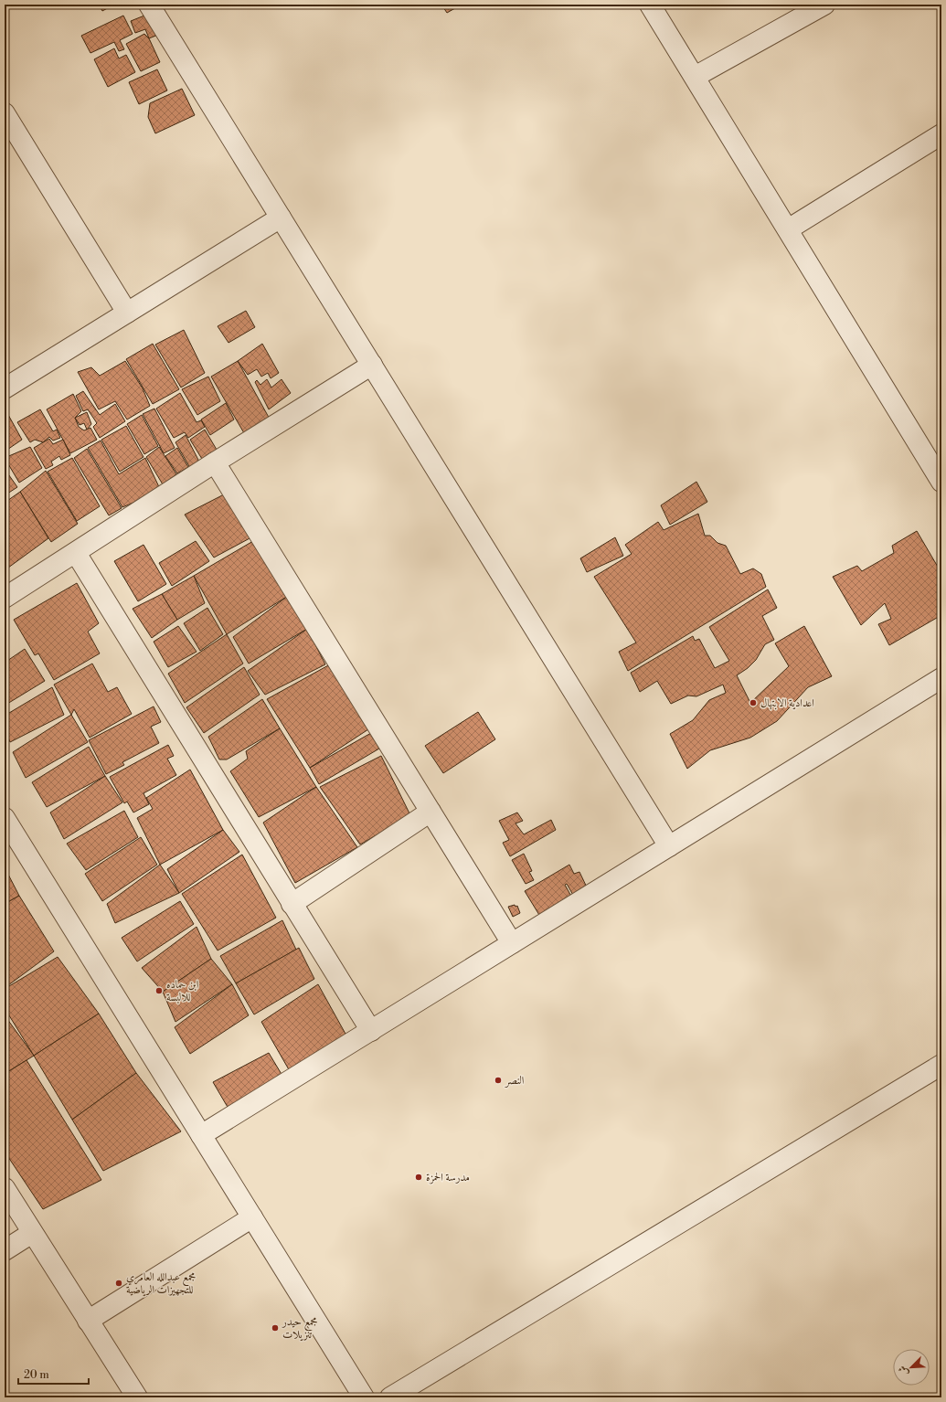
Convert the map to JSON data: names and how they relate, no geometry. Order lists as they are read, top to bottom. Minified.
{"places":["اعدادية الابتهال","ابن حماده للالبسة","النصر","مدرسة الحمزة","مجمع عبدالله العامري للتجهيزات الرياضية","مجمع حيدر تنزيلات"],"scale_bar":"20 m","north":"bottom left"}
